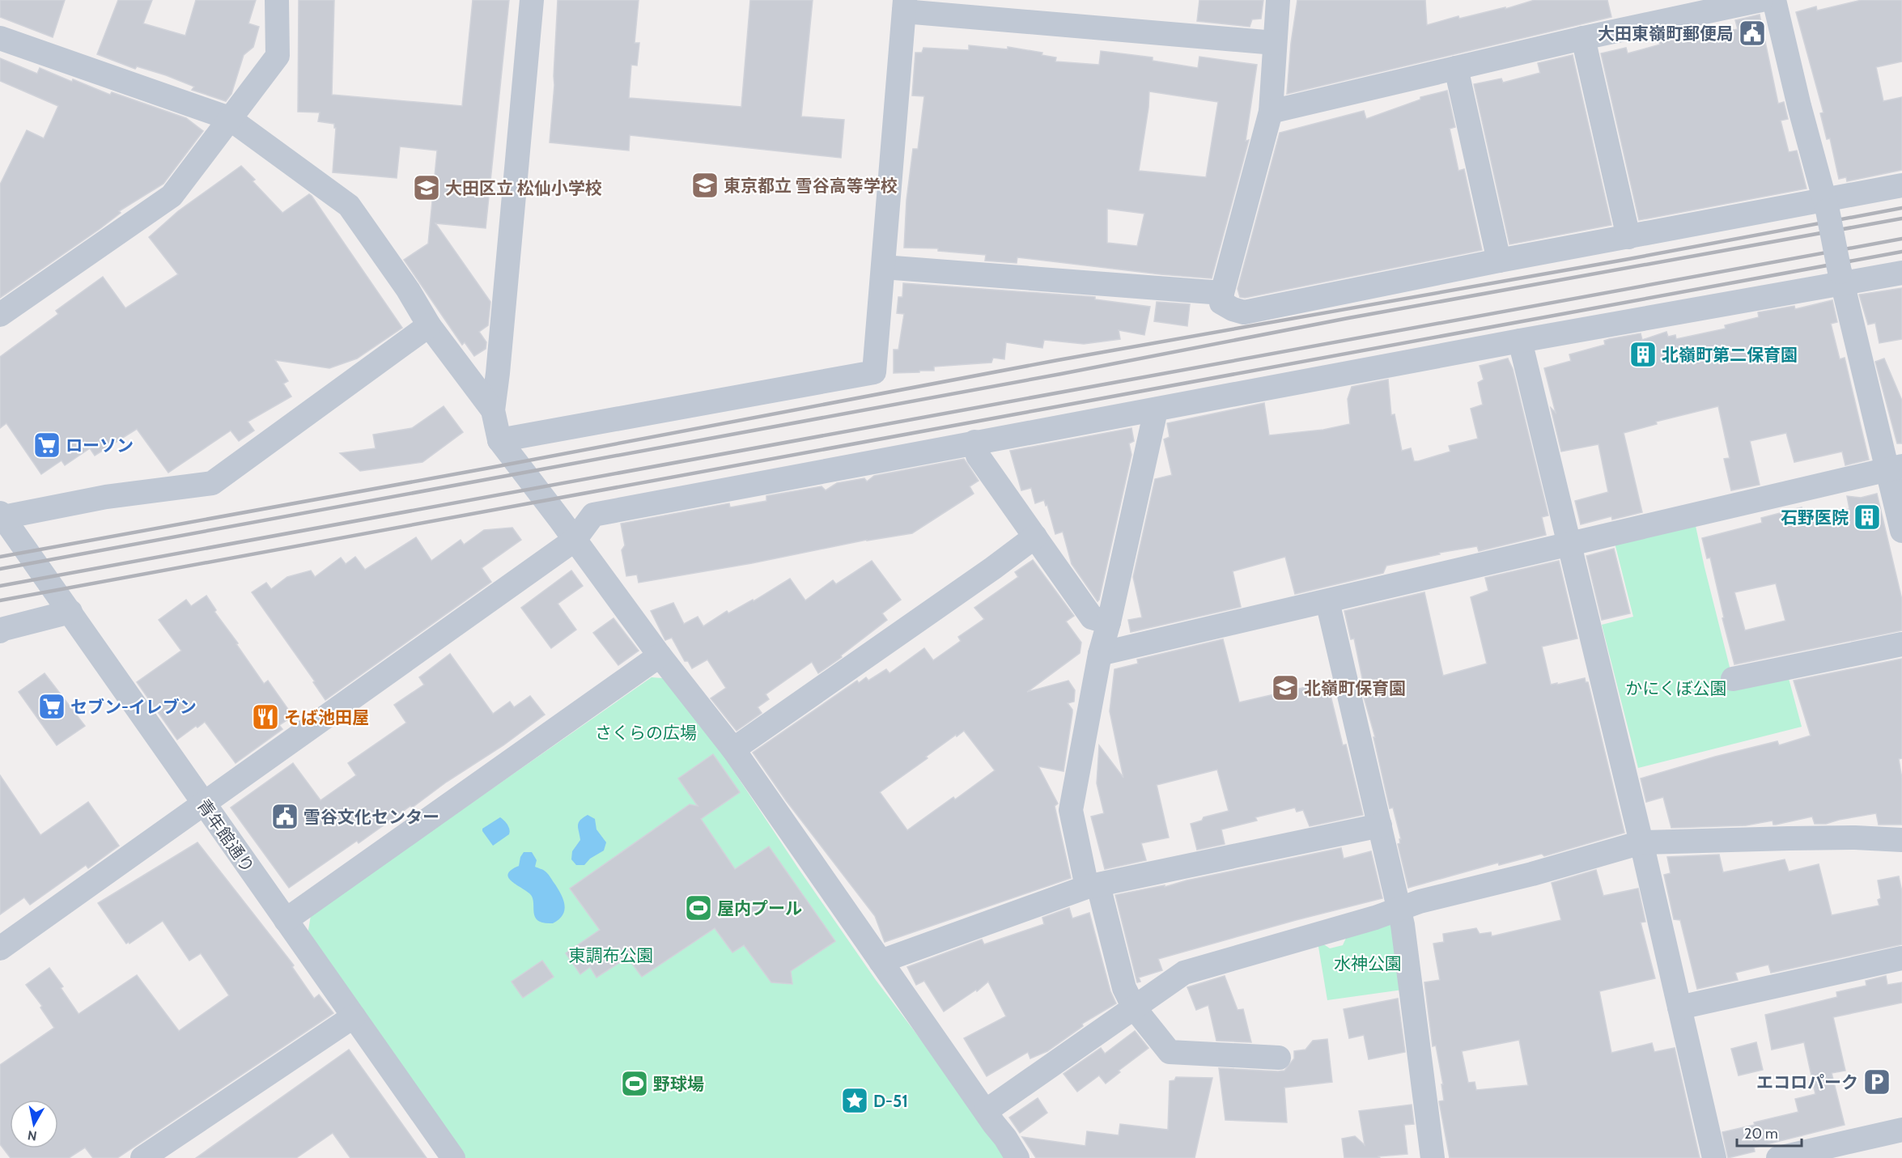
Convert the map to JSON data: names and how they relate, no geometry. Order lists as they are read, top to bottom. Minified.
{"streets":{"street":["青年館通り"]},"parks":["かにくぼ公園","さくらの広場","東調布公園","水神公園"],"places":{"public building":["大田東嶺町郵便局","雪谷文化センター"],"school or university":["東京都立 雪谷高等学校","大田区立 松仙小学校","北嶺町保育園"],"building":["北嶺町第二保育園","石野医院"],"supermarket":["ローソン","セブン-イレブン"],"restaurant":["そば池田屋"],"sports":["屋内プール","野球場"],"parking":["エコロパーク"],"place":["D-51"]},"scale_bar":"20 m","north":"bottom"}
